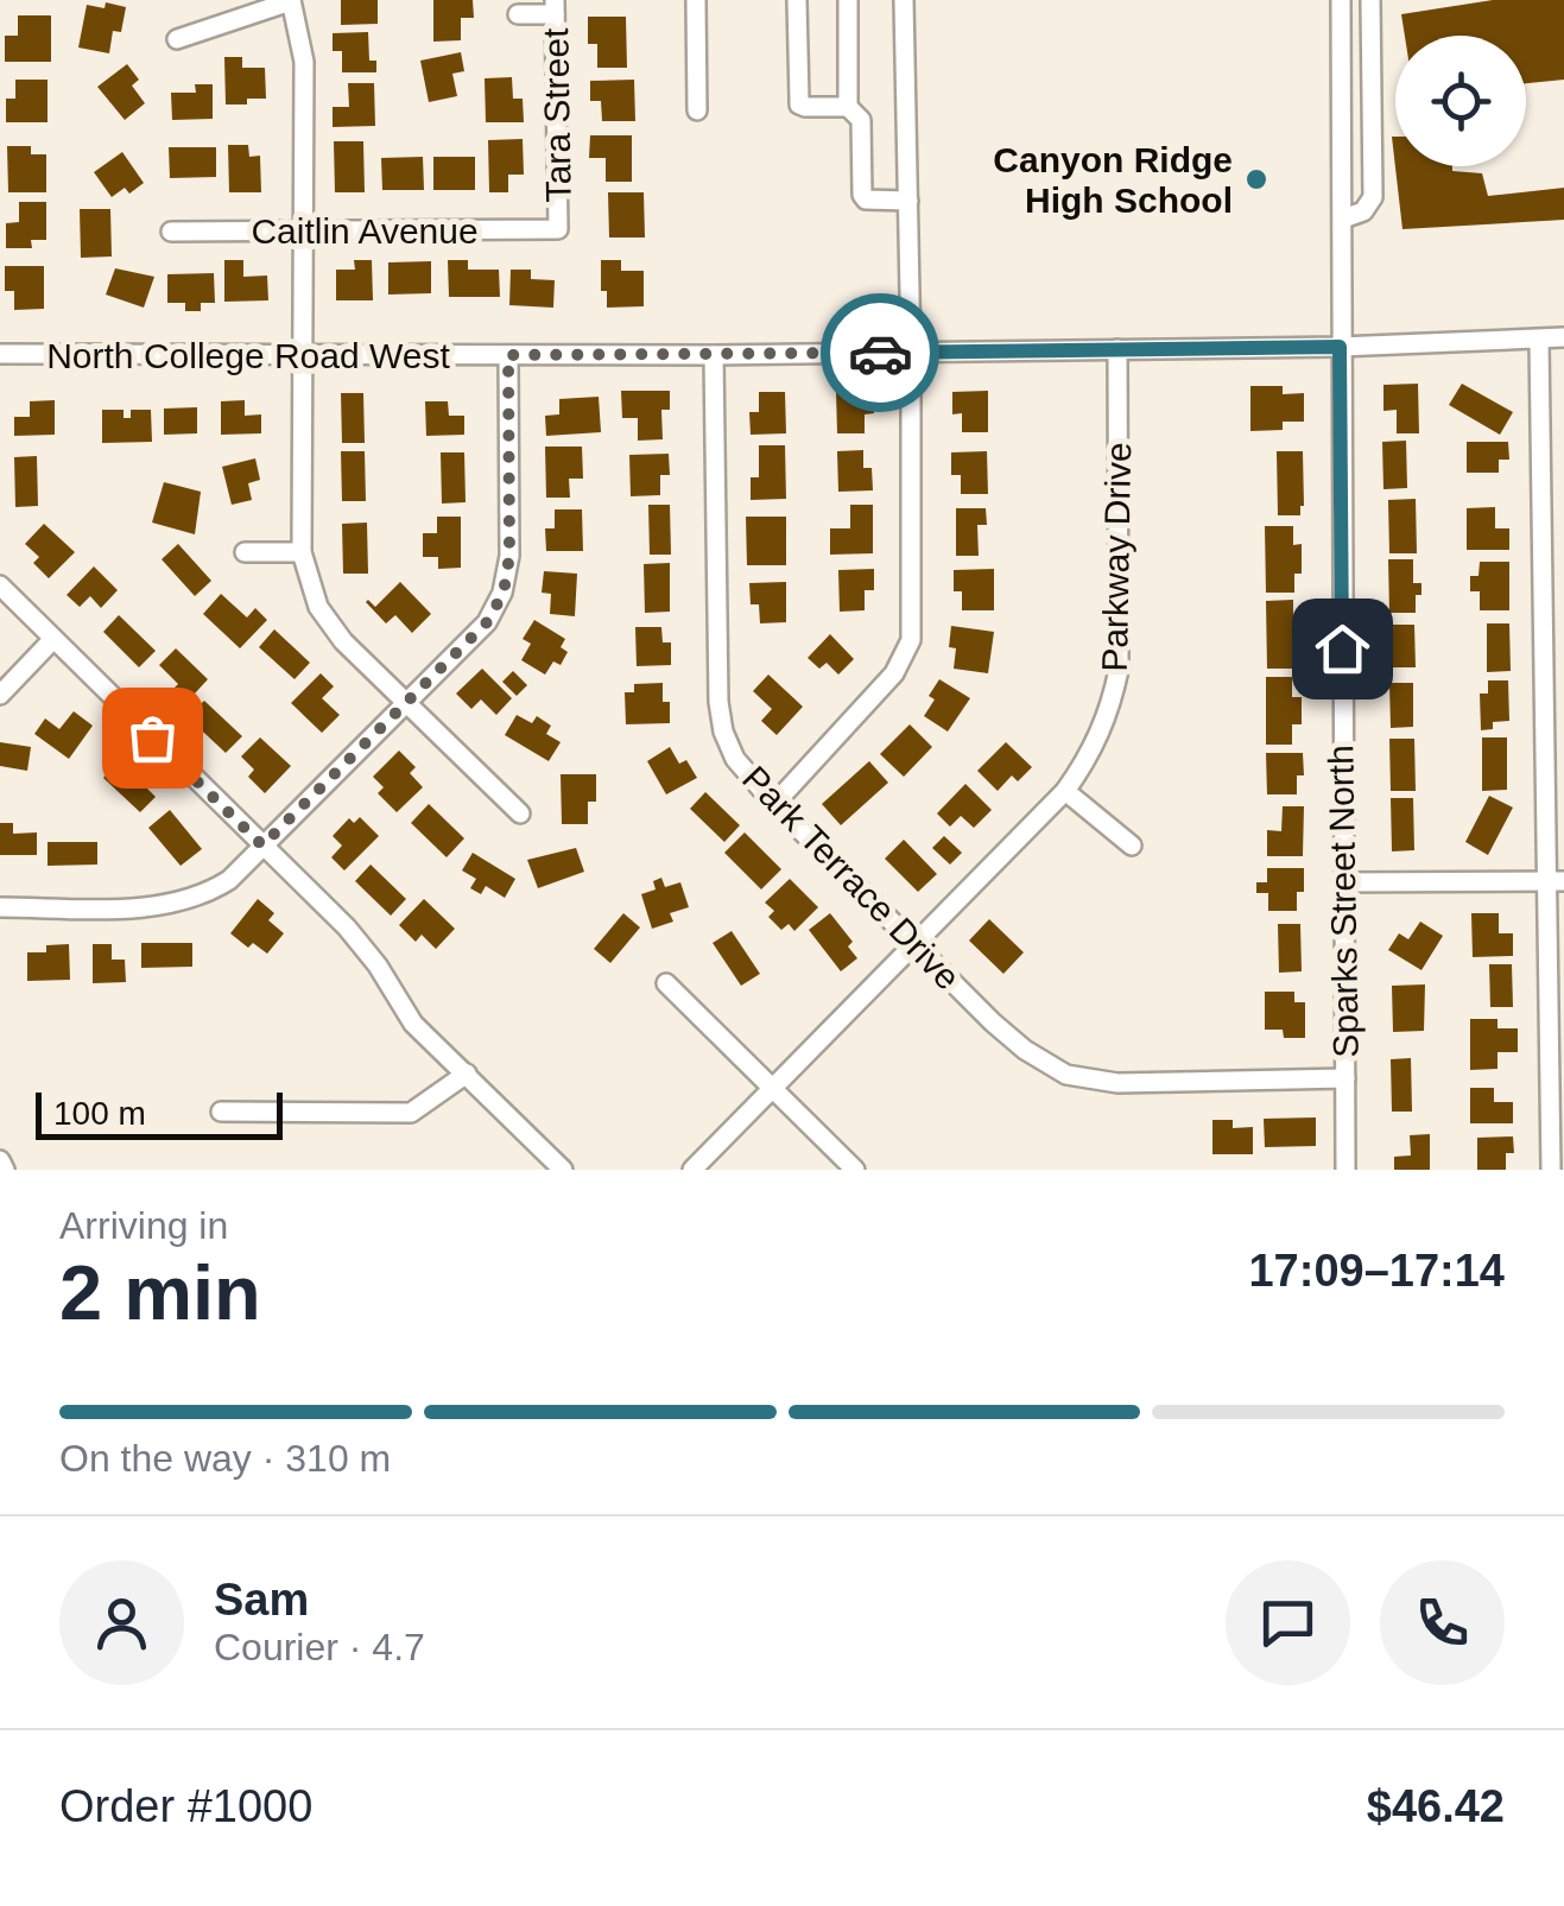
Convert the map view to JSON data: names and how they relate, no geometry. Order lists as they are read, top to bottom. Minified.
{"streets":{"street":["Tara Street","Caitlin Avenue","North College Road West","Parkway Drive","Park Terrace Drive","Sparks Street North"]},"crossings":[["Tara Street","Caitlin Avenue"],["North College Road West","Parkway Drive"],["North College Road West","Park Terrace Drive"],["North College Road West","Sparks Street North"],["Parkway Drive","Park Terrace Drive"],["Park Terrace Drive","Sparks Street North"]],"places":["Canyon Ridge High School"],"scale_bar":"100 m","page":{"scale":"100 m","heading":["2 min","Arriving in","17:09–17:14"],"panel":["Sam","Courier · 4.7","Order #1000","$46.42"],"bar":"On the way · 310 m"}}
